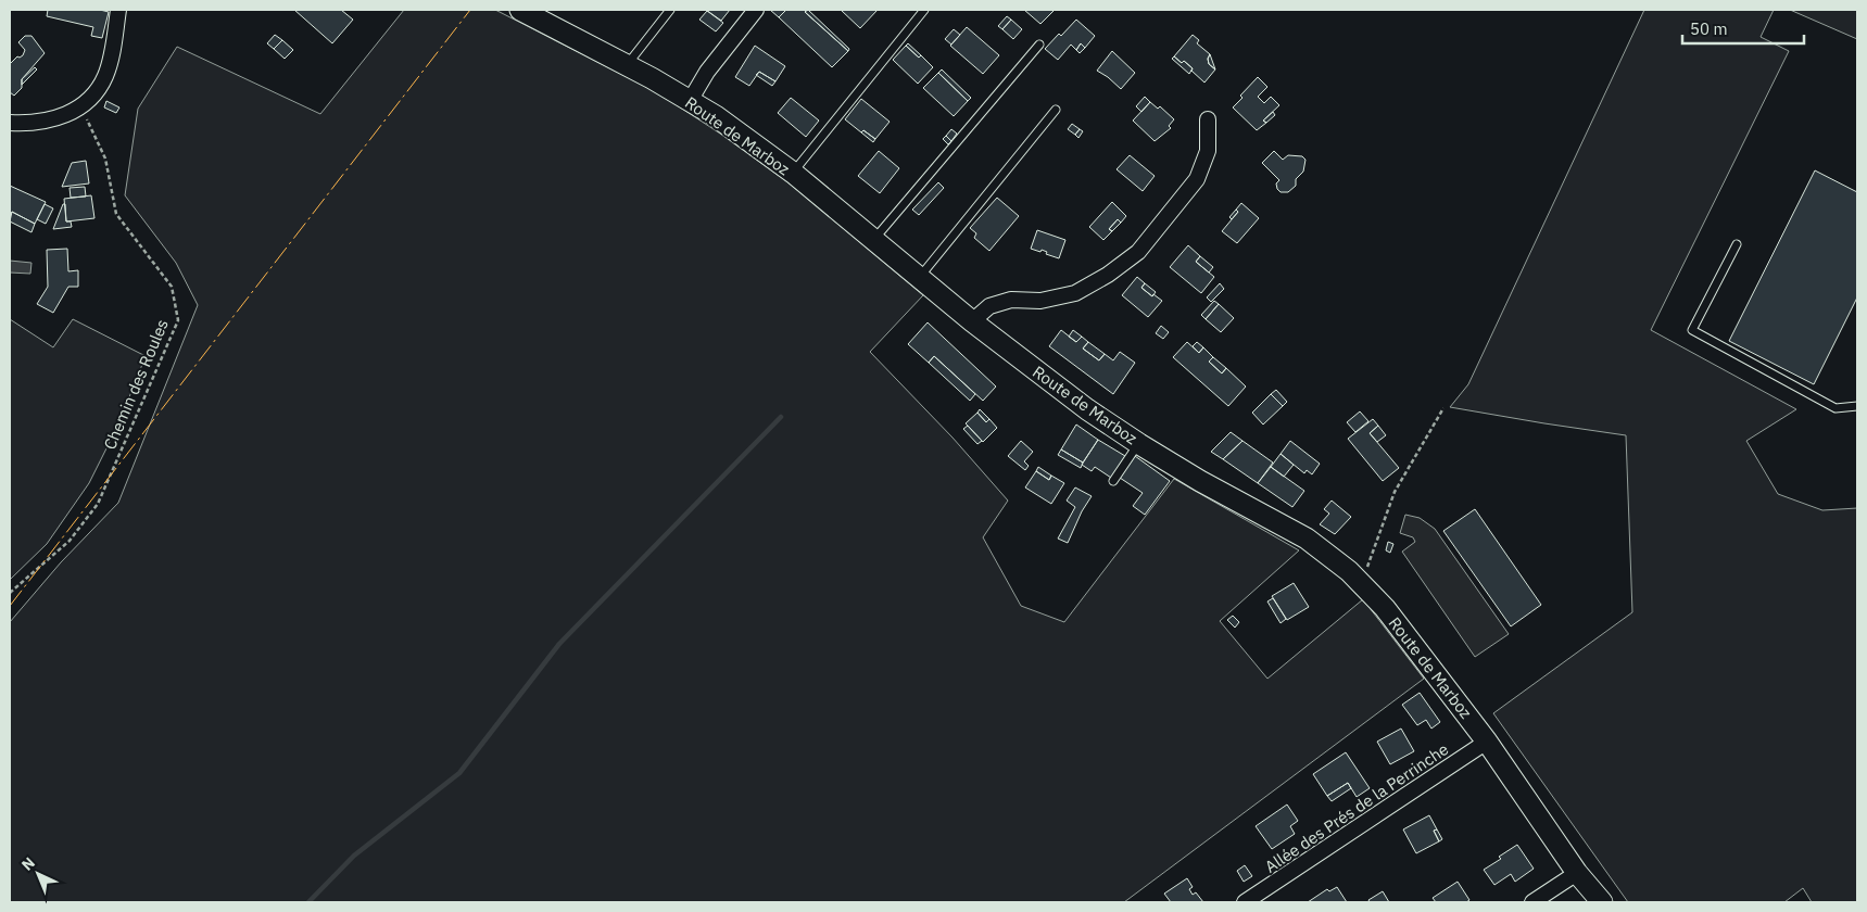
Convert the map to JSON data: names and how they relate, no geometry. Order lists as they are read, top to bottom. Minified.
{"streets":{"main road":["Route de Marboz"],"street":["Allée des Prés de la Perrinche"],"path":["Chemin des Roules"]},"crossings":[["Route de Marboz","Allée des Prés de la Perrinche"]],"scale_bar":"50 m","north":"top left"}
